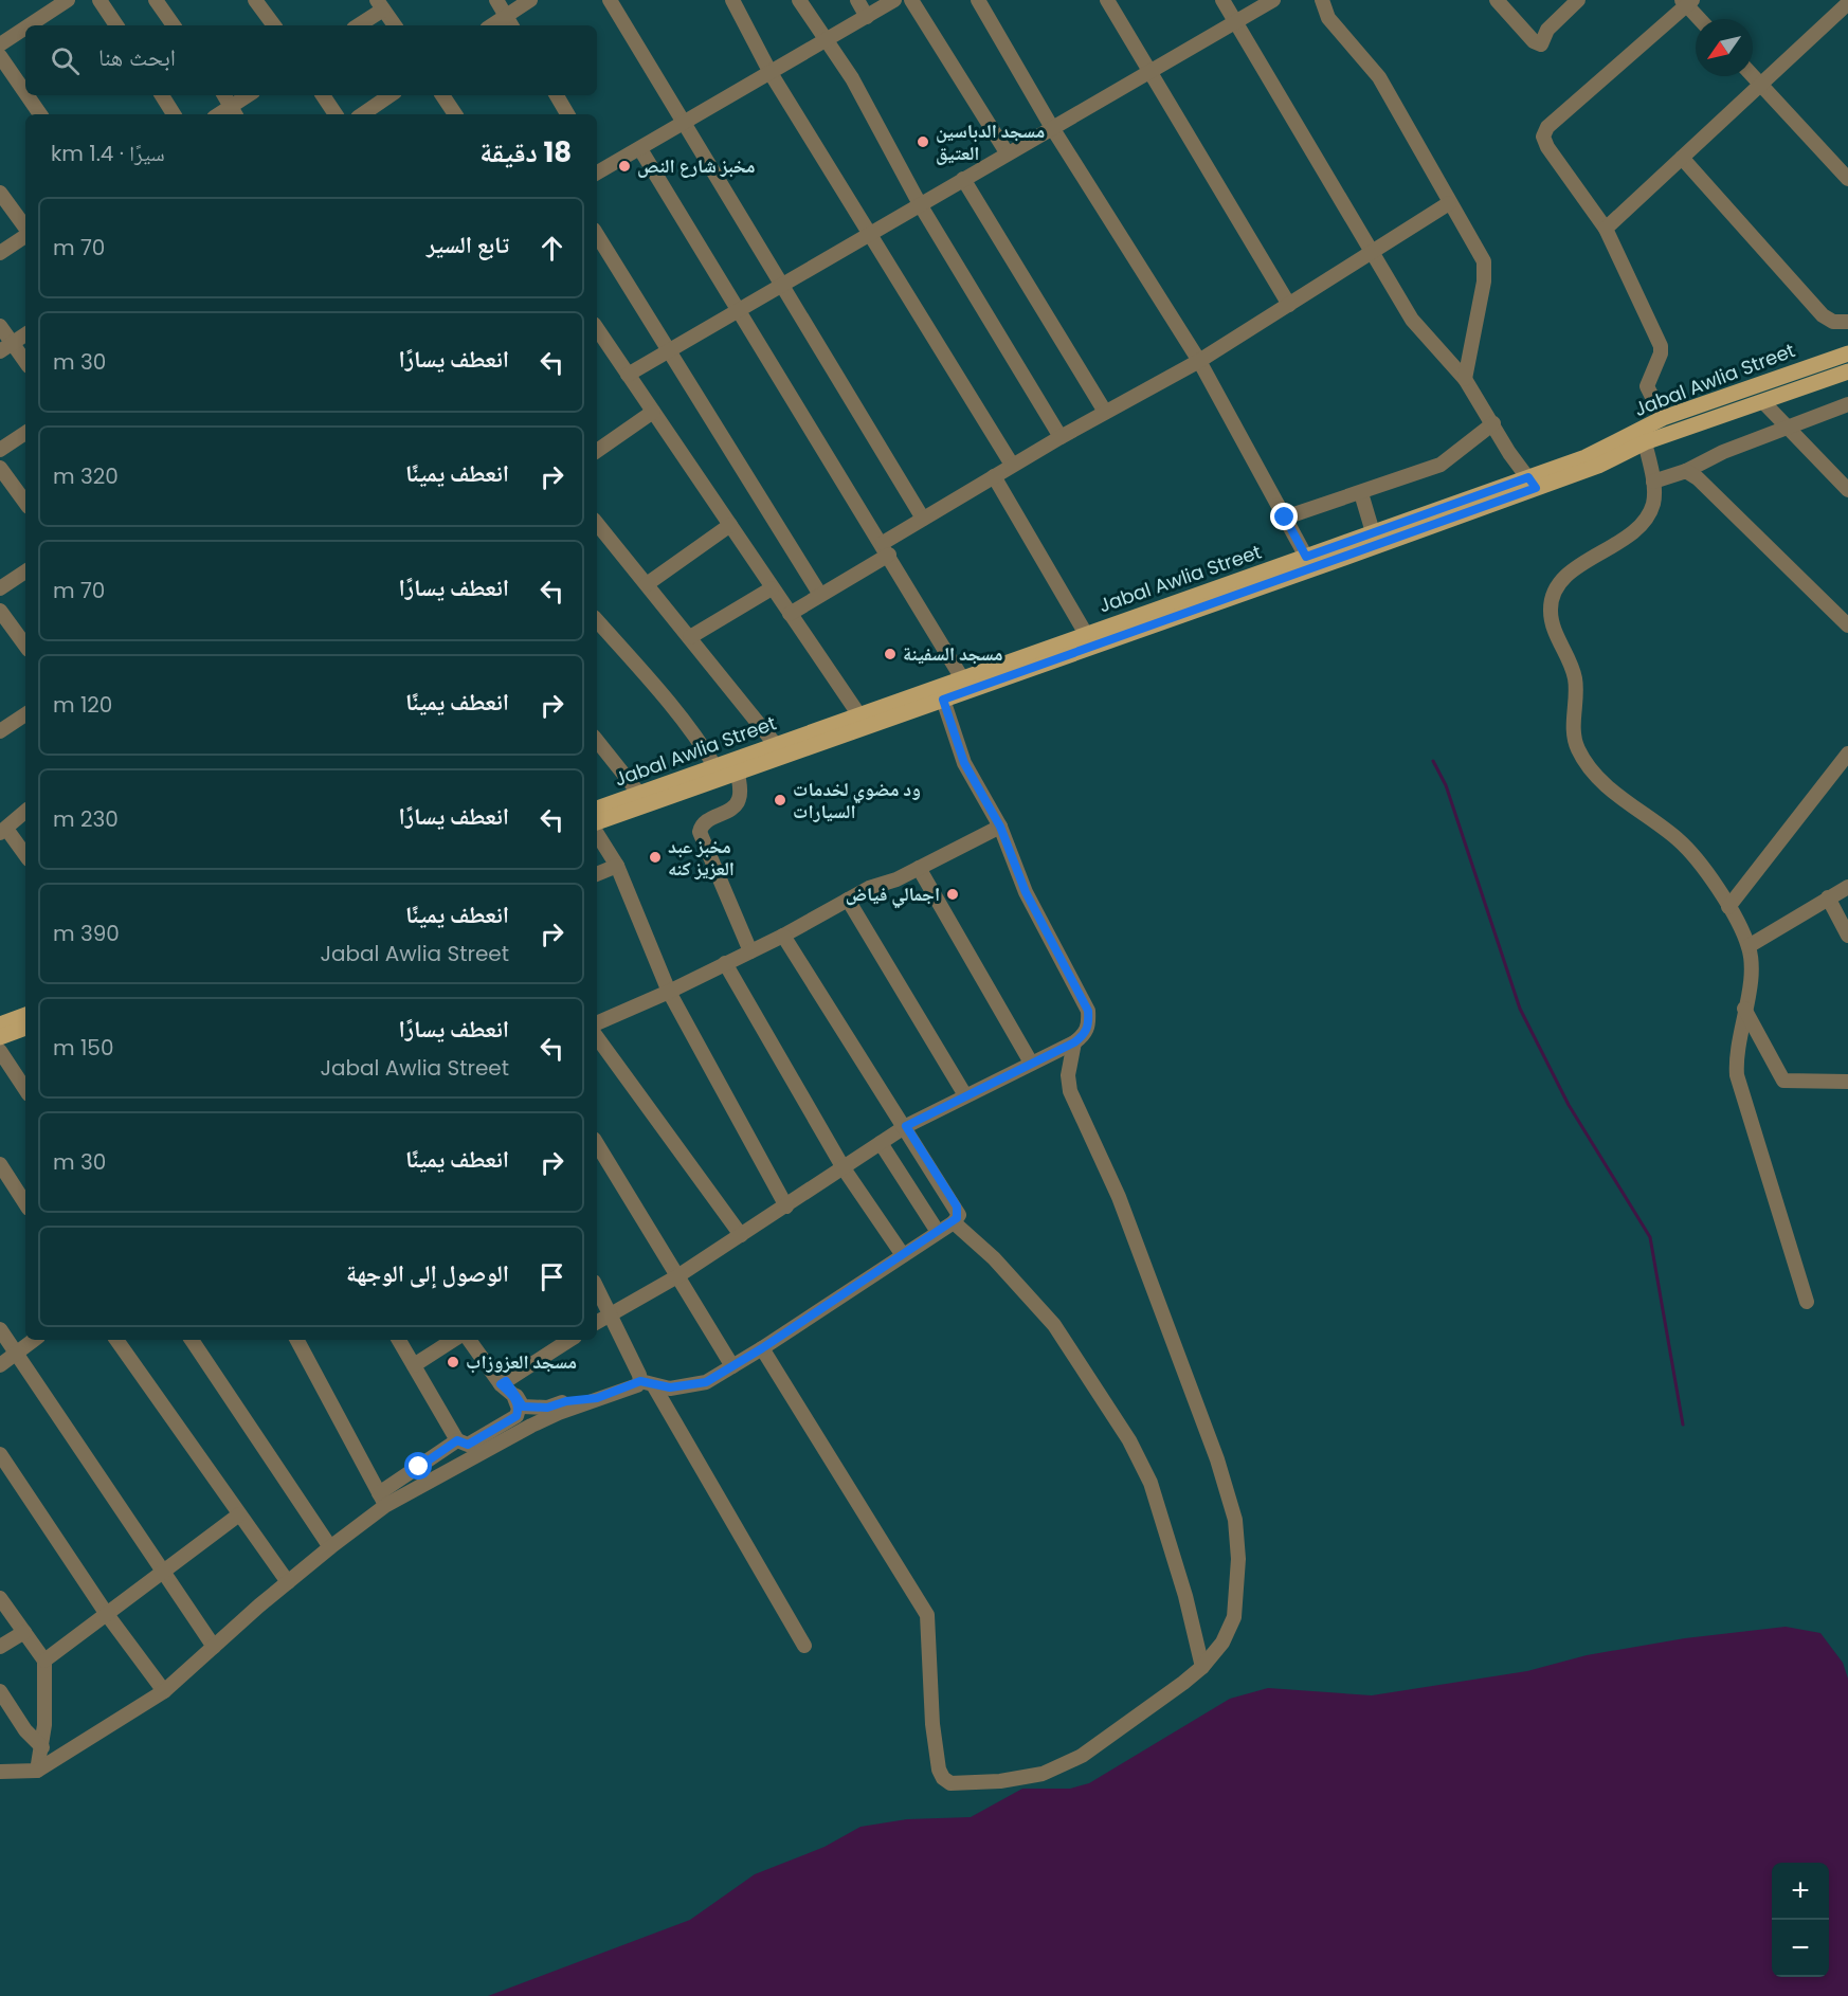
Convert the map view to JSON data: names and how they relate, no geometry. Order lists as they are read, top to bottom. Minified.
{"streets":{"main road":["Jabal Awlia Street"]},"places":["مسجد الدباسين العتيق","مخبز شارع النص","مسجد السفينة","ود مضوي لخدمات السيارات","مخبز عبد العزيز كنه","اجمالي فياض","مسجد العزوزاب"],"north":"bottom left","page":{"search":"ابحث هنا","heading":["18 دقيقة","سيرًا · 1.4 km"],"list":[["تابع السير","70 m"],["انعطف يسارًا","30 m"],["انعطف يمينًا","320 m"],["انعطف يسارًا","70 m"],["انعطف يمينًا","120 m"],["انعطف يسارًا","230 m"],["انعطف يمينًا","Jabal Awlia Street","390 m"],["انعطف يسارًا","Jabal Awlia Street","150 m"],["انعطف يمينًا","30 m"],"الوصول إلى الوجهة"],"map_buttons":["+","−"]}}
